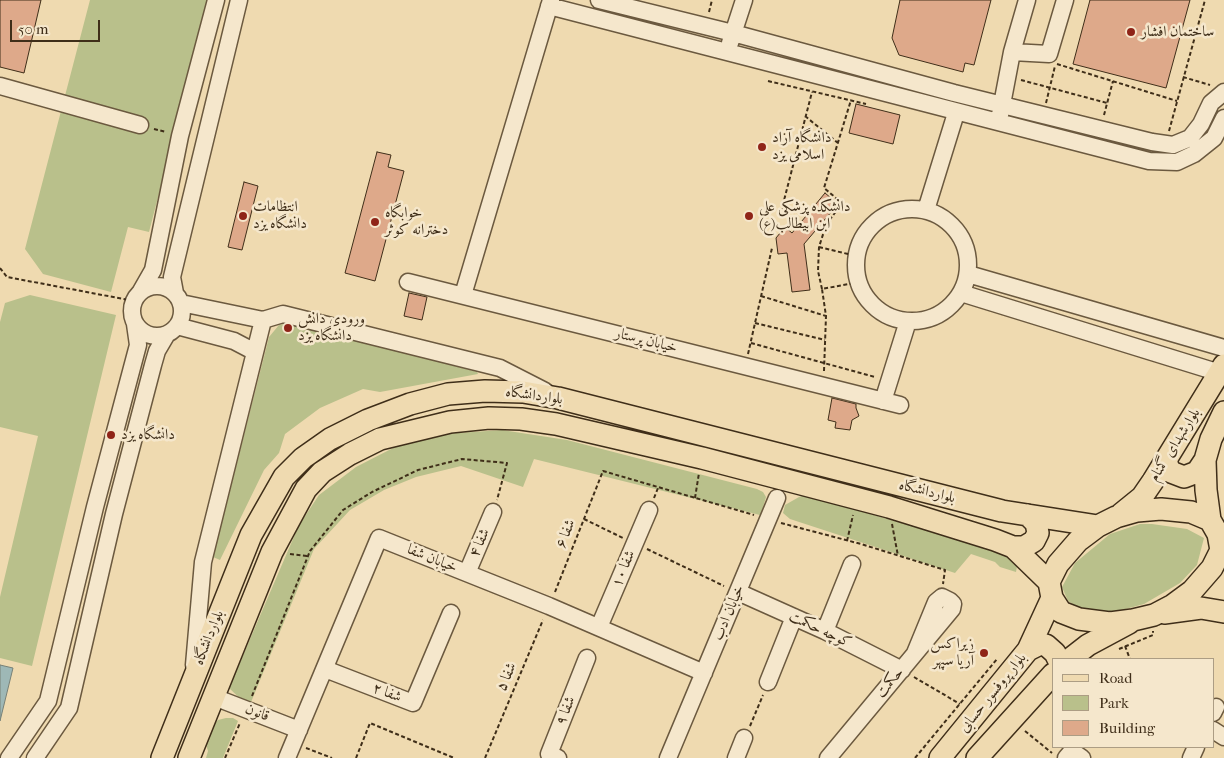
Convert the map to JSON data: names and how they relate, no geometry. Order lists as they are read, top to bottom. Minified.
{"streets":{"main road":["بلواردانشگاه","بلوارشهدای گمنام","بلوار پروفسور حسابی"],"street":["خیابان پرستار","شفا ۴","خیابان شفا","شفا ۱۰","خیابان ادب","کوچه حکمت","حکمت","شفا ۲","شفا ۹","قانون"],"path":["شفا ۶","شفا ۵"]},"crossings":[["بلواردانشگاه","بلوارشهدای گمنام"],["بلواردانشگاه","بلوار پروفسور حسابی"],["بلواردانشگاه","قانون"],["بلوارشهدای گمنام","بلوار پروفسور حسابی"],["شفا ۶","خیابان شفا"],["شفا ۶","شفا ۵"],["شفا ۴","خیابان شفا"],["خیابان شفا","شفا ۱۰"],["خیابان شفا","خیابان ادب"],["خیابان شفا","شفا ۵"],["خیابان شفا","شفا ۲"],["خیابان شفا","قانون"],["خیابان ادب","کوچه حکمت"],["کوچه حکمت","حکمت"]],"places":["ساختمان افشار","دانشگاه آزاد اسلامی یزد","انتظامات دانشگاه یزد","دانشکده پزشکی علی ابن ابیطالب(ع)","خوابگاه دخترانه کوثر","ورودی دانش دانشگاه یزد","دانشگاه یزد","زیراکس آریا سپهر"],"legend":["Road","Park","Building"],"scale_bar":"50 m"}
